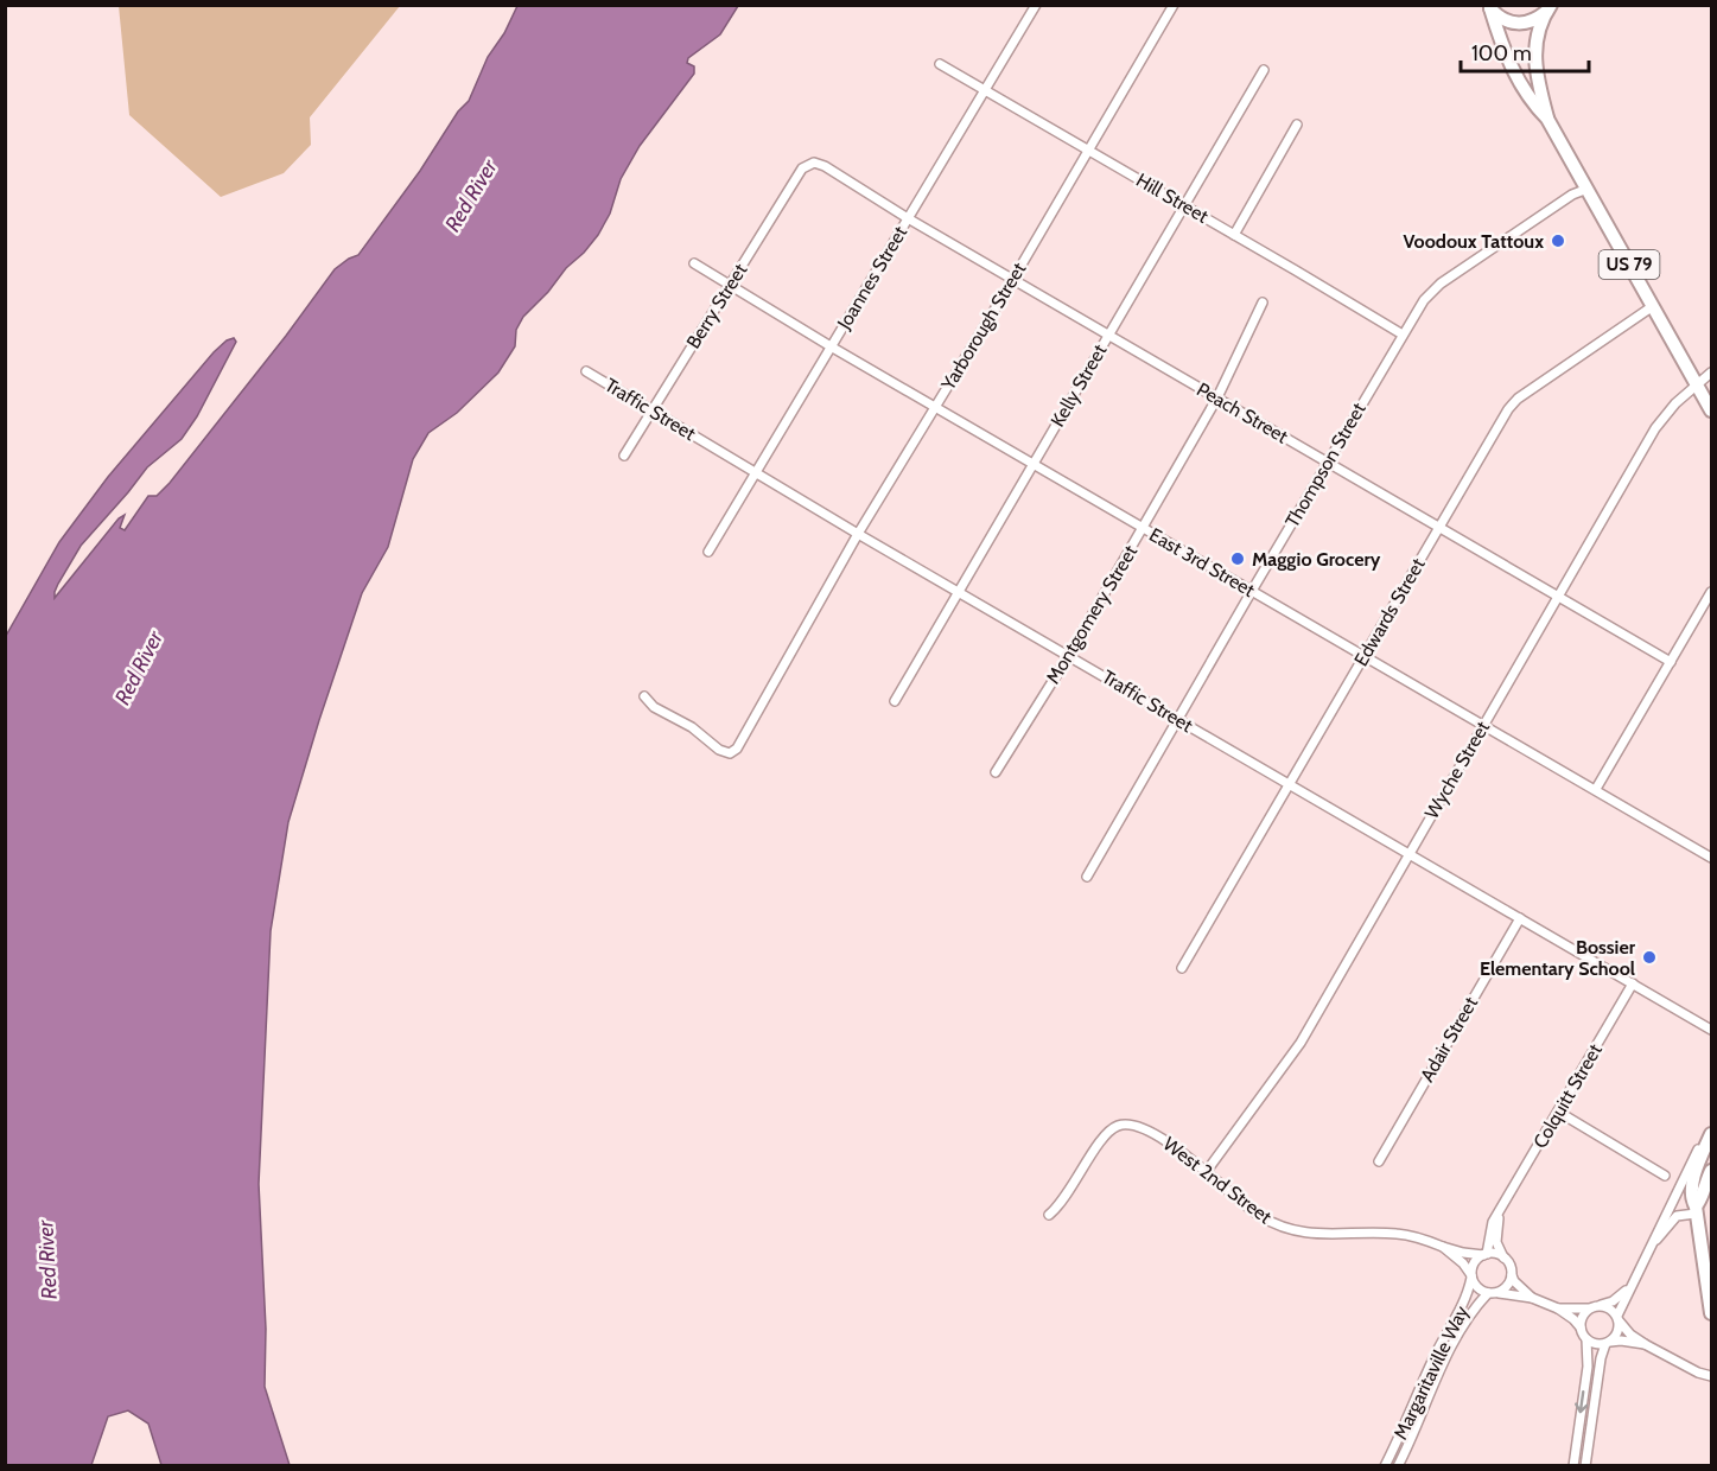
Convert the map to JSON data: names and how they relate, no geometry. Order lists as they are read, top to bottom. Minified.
{"streets":{"main road":["US 79"],"street":["Hill Street","Joannes Street","Berry Street","Yarborough Street","Kelly Street","Traffic Street","Peach Street","Thompson Street","East 3rd Street","Edwards Street","Montgomery Street","Wyche Street","Adair Street","Colquitt Street","West 2nd Street","Margaritaville Way"]},"crossings":[["Hill Street","Joannes Street"],["Hill Street","Yarborough Street"],["Hill Street","Kelly Street"],["Hill Street","Thompson Street"],["US 79","Thompson Street"],["US 79","Edwards Street"],["US 79","Wyche Street"],["Joannes Street","Traffic Street"],["Joannes Street","Peach Street"],["Joannes Street","East 3rd Street"],["Berry Street","Traffic Street"],["Berry Street","Peach Street"],["Berry Street","East 3rd Street"],["Yarborough Street","Traffic Street"],["Yarborough Street","Peach Street"],["Yarborough Street","East 3rd Street"],["Kelly Street","Traffic Street"],["Kelly Street","Peach Street"],["Kelly Street","East 3rd Street"],["Traffic Street","Thompson Street"],["Traffic Street","Edwards Street"],["Traffic Street","Montgomery Street"],["Traffic Street","Wyche Street"],["Traffic Street","Adair Street"],["Traffic Street","Colquitt Street"],["Peach Street","Thompson Street"],["Peach Street","Edwards Street"],["Peach Street","Montgomery Street"],["Peach Street","Wyche Street"],["Thompson Street","East 3rd Street"],["East 3rd Street","Edwards Street"],["East 3rd Street","Montgomery Street"],["East 3rd Street","Wyche Street"],["Wyche Street","West 2nd Street"],["Colquitt Street","West 2nd Street"],["Colquitt Street","Margaritaville Way"],["West 2nd Street","Margaritaville Way"]],"water":["Red River"],"places":["Voodoux Tattoux","Maggio Grocery","Bossier Elementary School"],"scale_bar":"100 m"}
